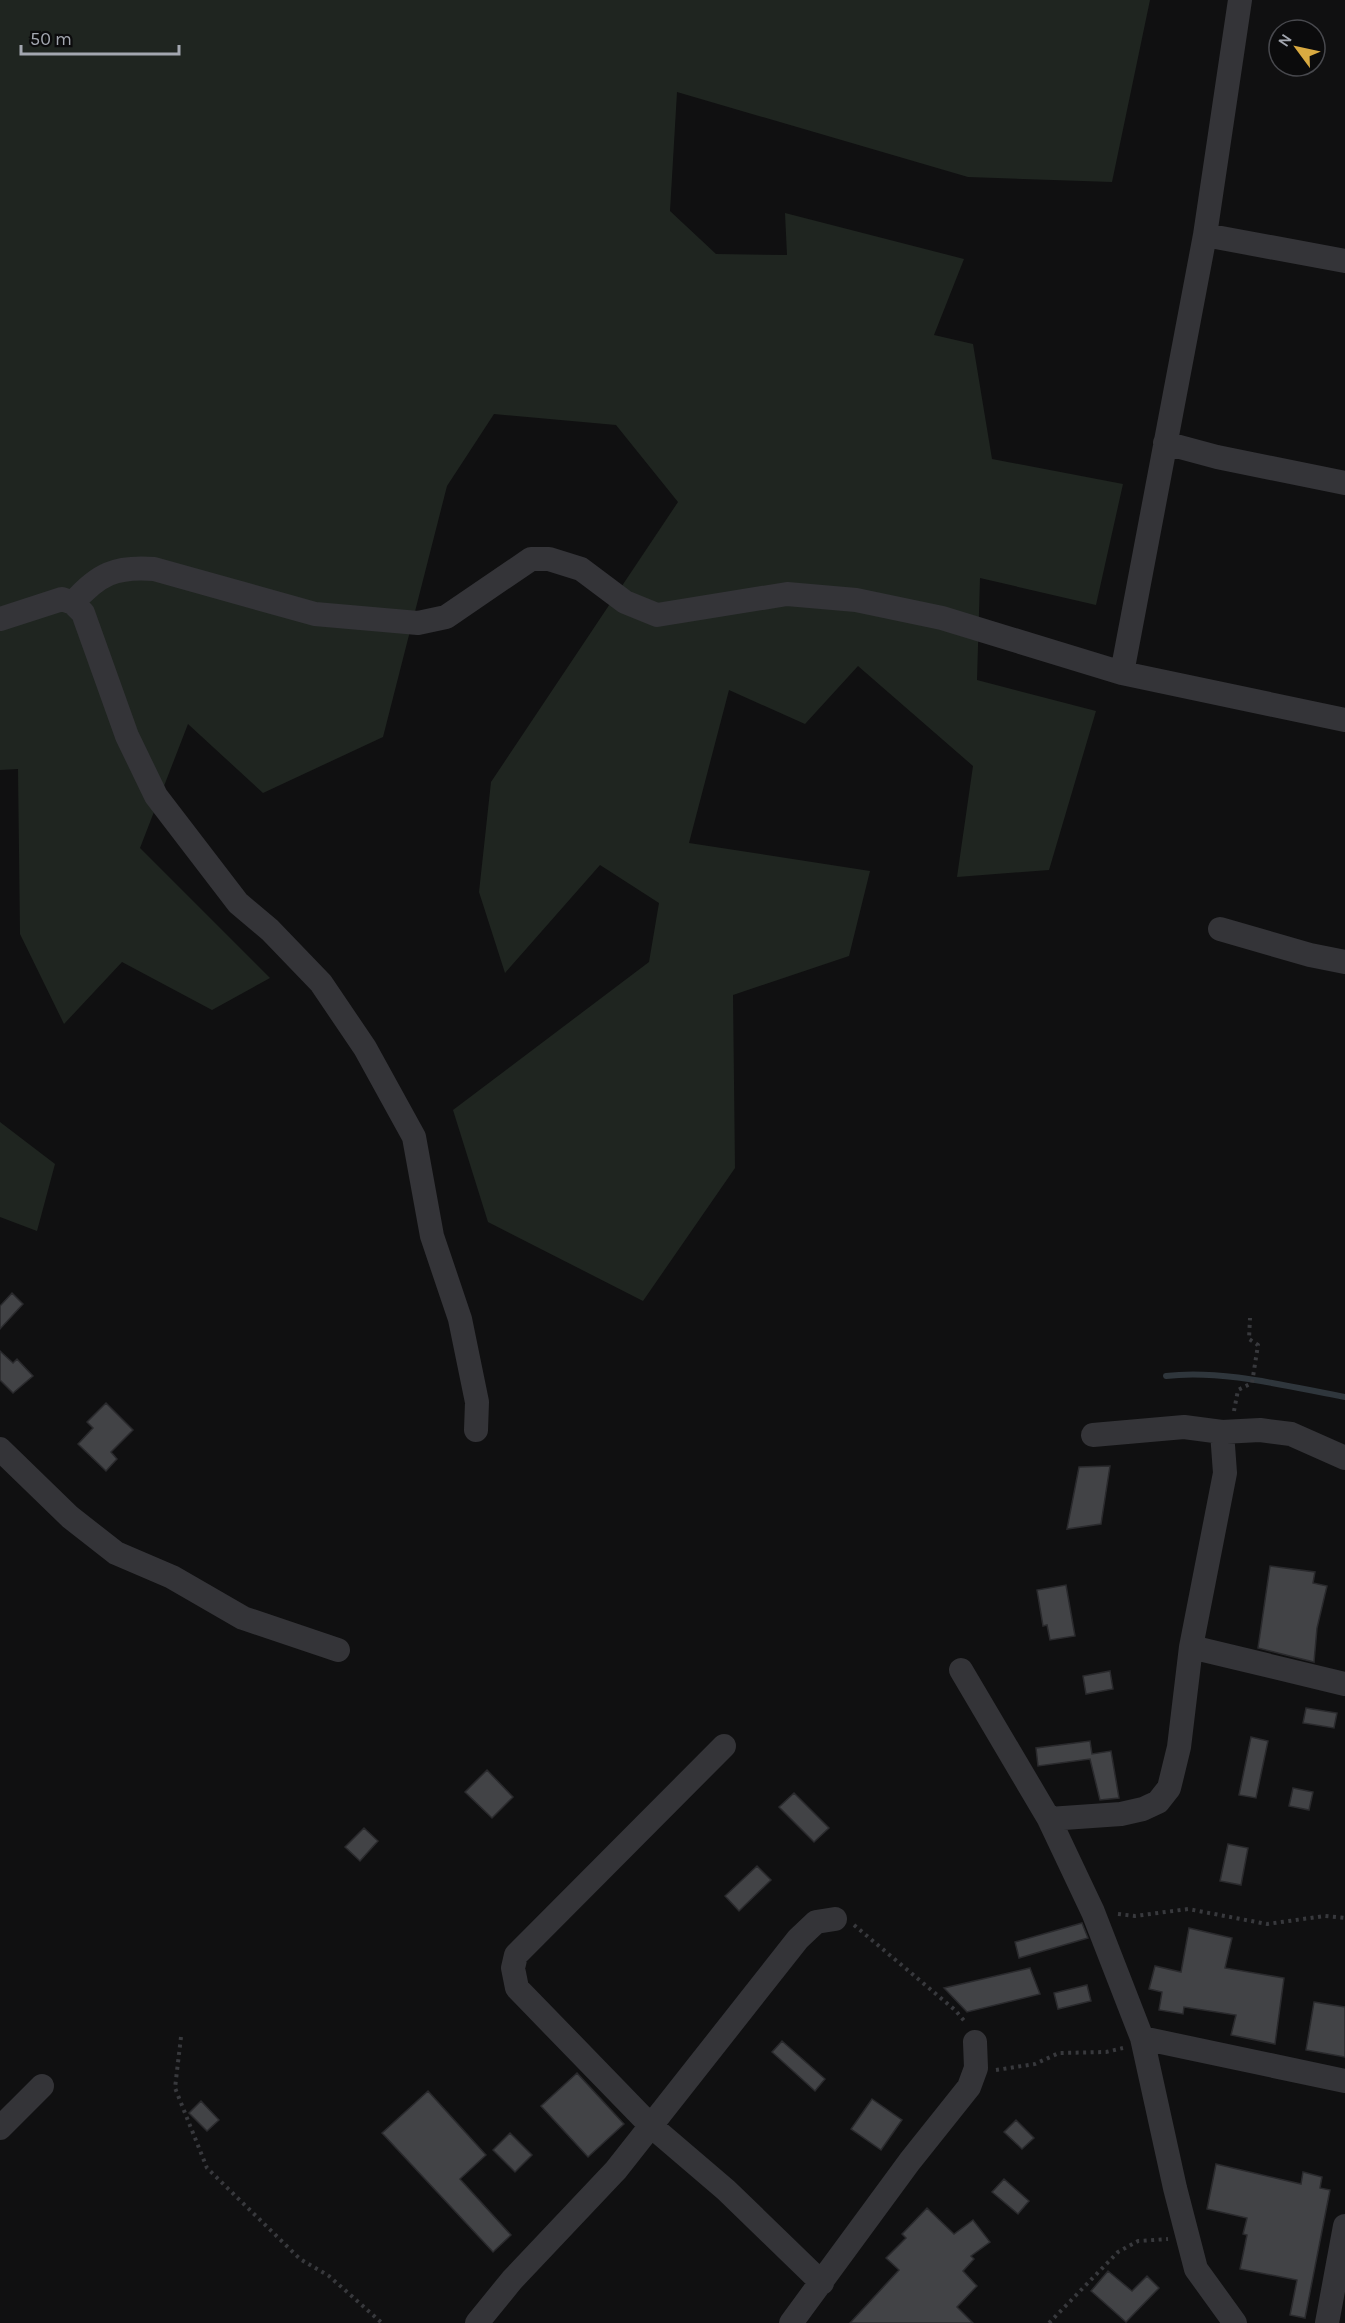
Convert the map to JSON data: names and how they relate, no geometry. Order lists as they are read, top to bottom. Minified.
{"scale_bar":"50 m","north":"top left"}
